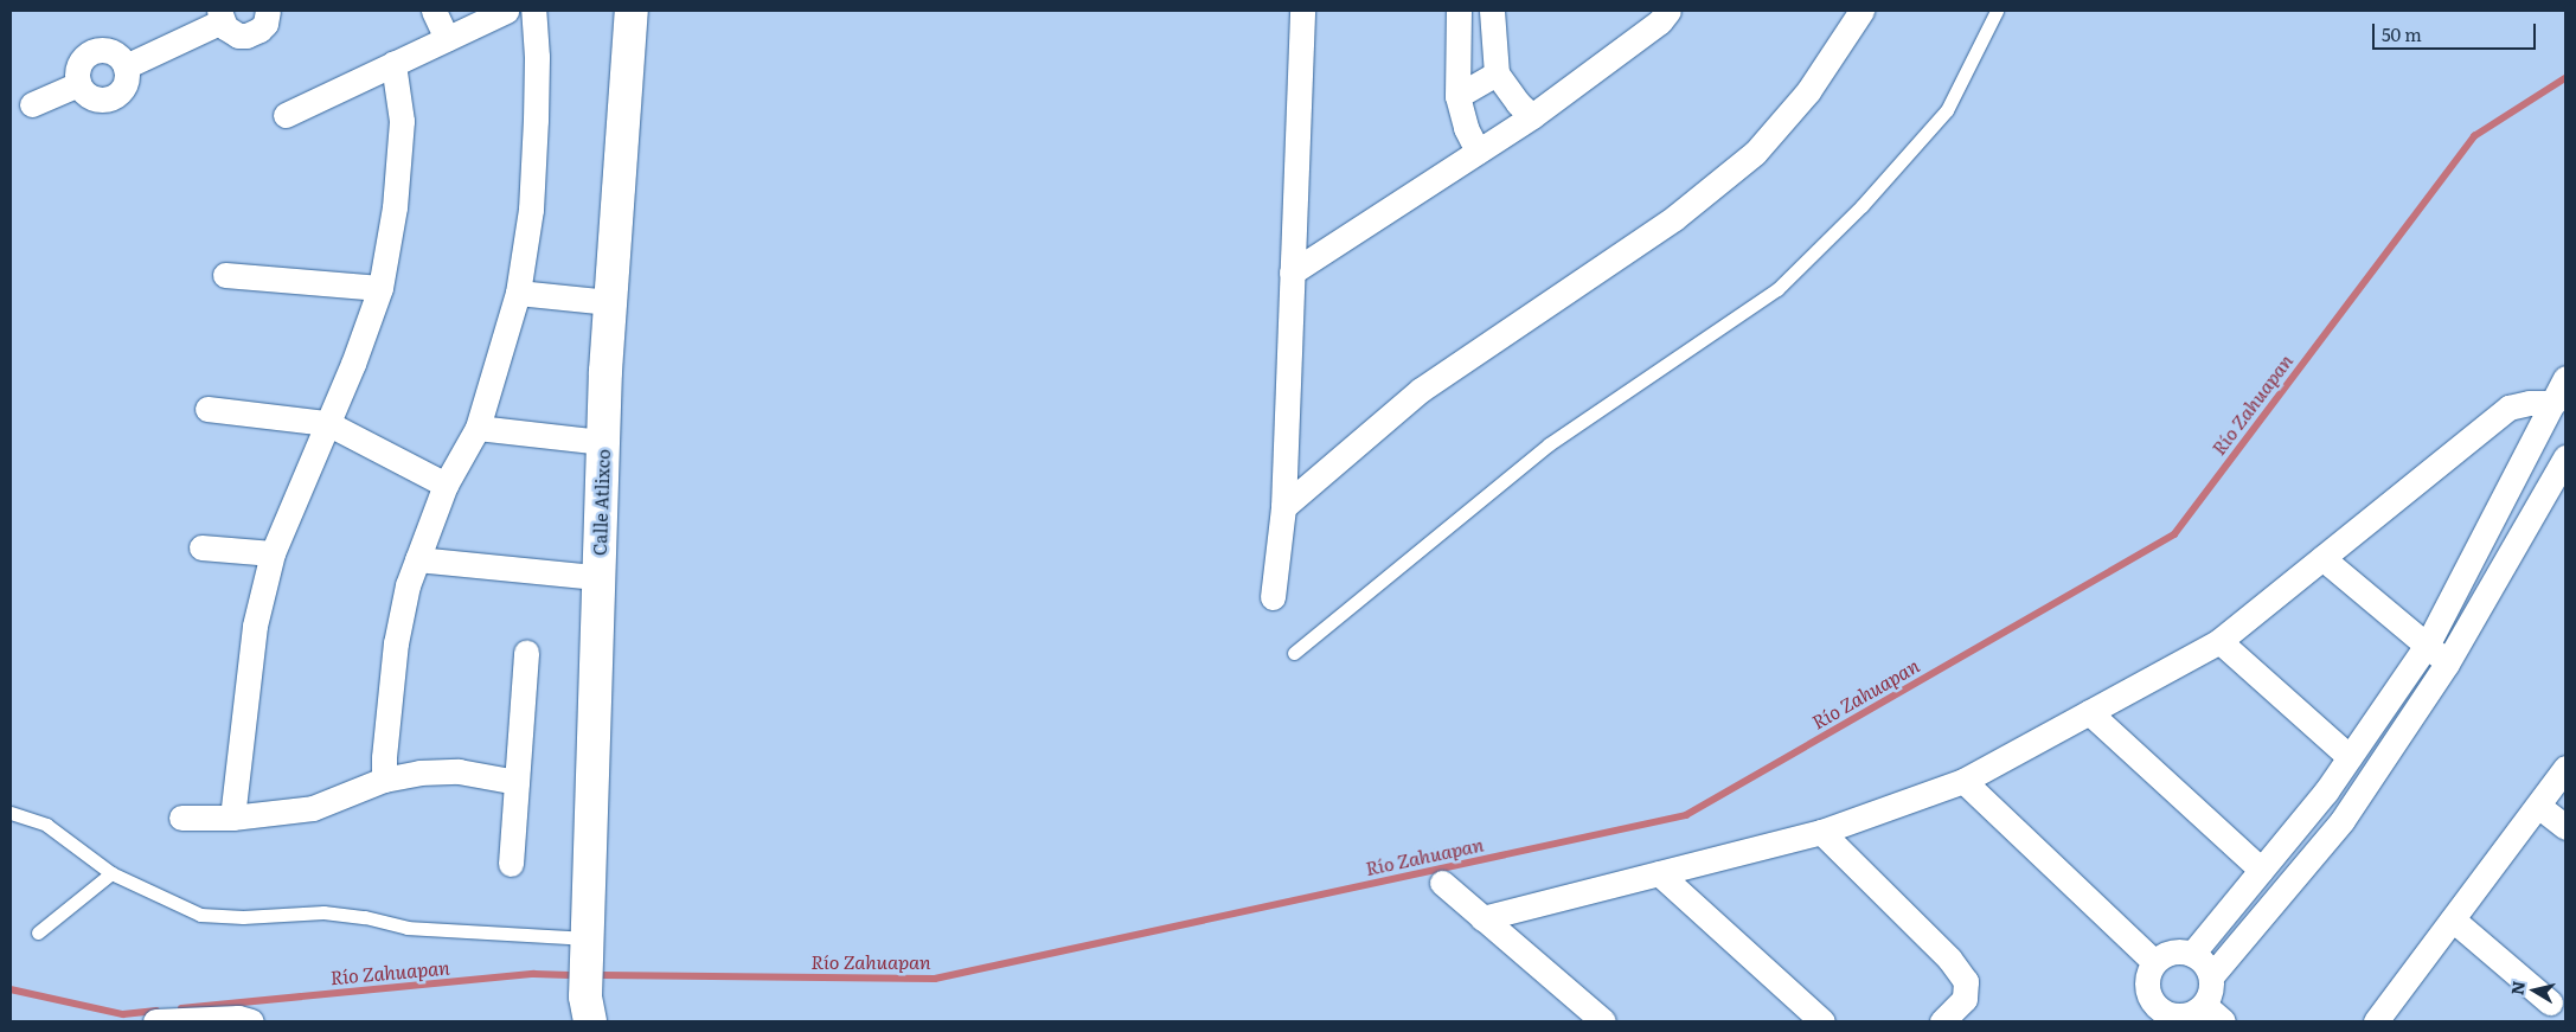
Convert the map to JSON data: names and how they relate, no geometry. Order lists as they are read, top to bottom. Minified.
{"streets":{"street":["Calle Atlixco"]},"water":["Río Zahuapan"],"scale_bar":"50 m","north":"left"}
